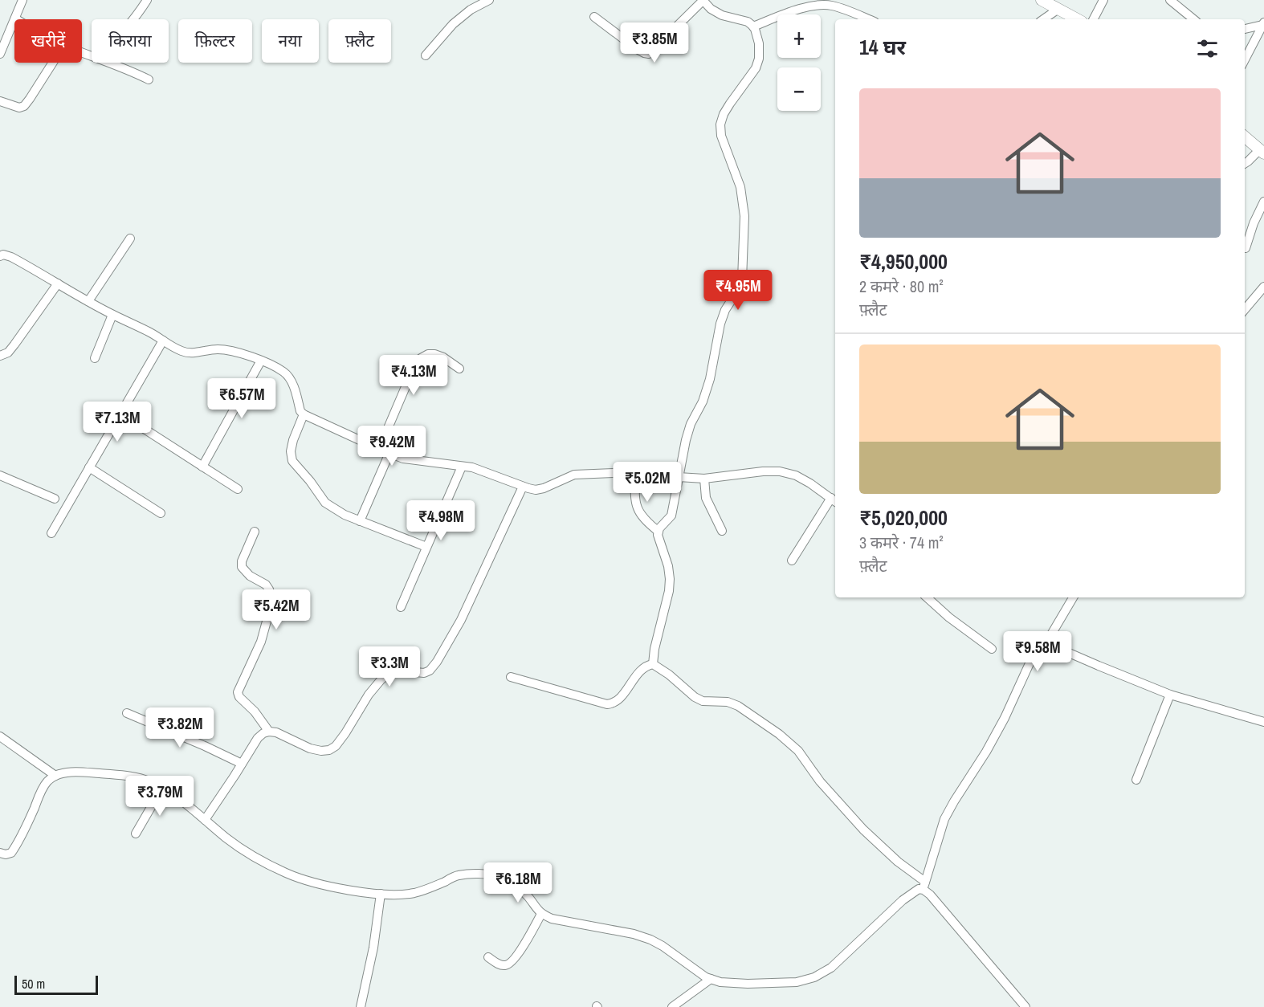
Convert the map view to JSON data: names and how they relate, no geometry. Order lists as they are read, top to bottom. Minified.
{"scale_bar":"50 m","page":{"map_buttons":["+","−"],"chip":["खरीदें","किराया","फ़िल्टर","नया","फ़्लैट"],"heading":"14 घर","price":["₹3.85M","₹4.95M","₹4.13M","₹6.57M","₹7.13M","₹9.42M","₹5.02M","₹4.98M","₹5.42M","₹9.58M","₹3.3M","₹3.82M","₹3.79M","₹6.18M"],"list":[{"name":"₹4,950,000","note":"2 कमरे · 80 m² · फ़्लैट"},{"name":"₹5,020,000","note":"3 कमरे · 74 m² · फ़्लैट"}],"scale":"50 m"}}
